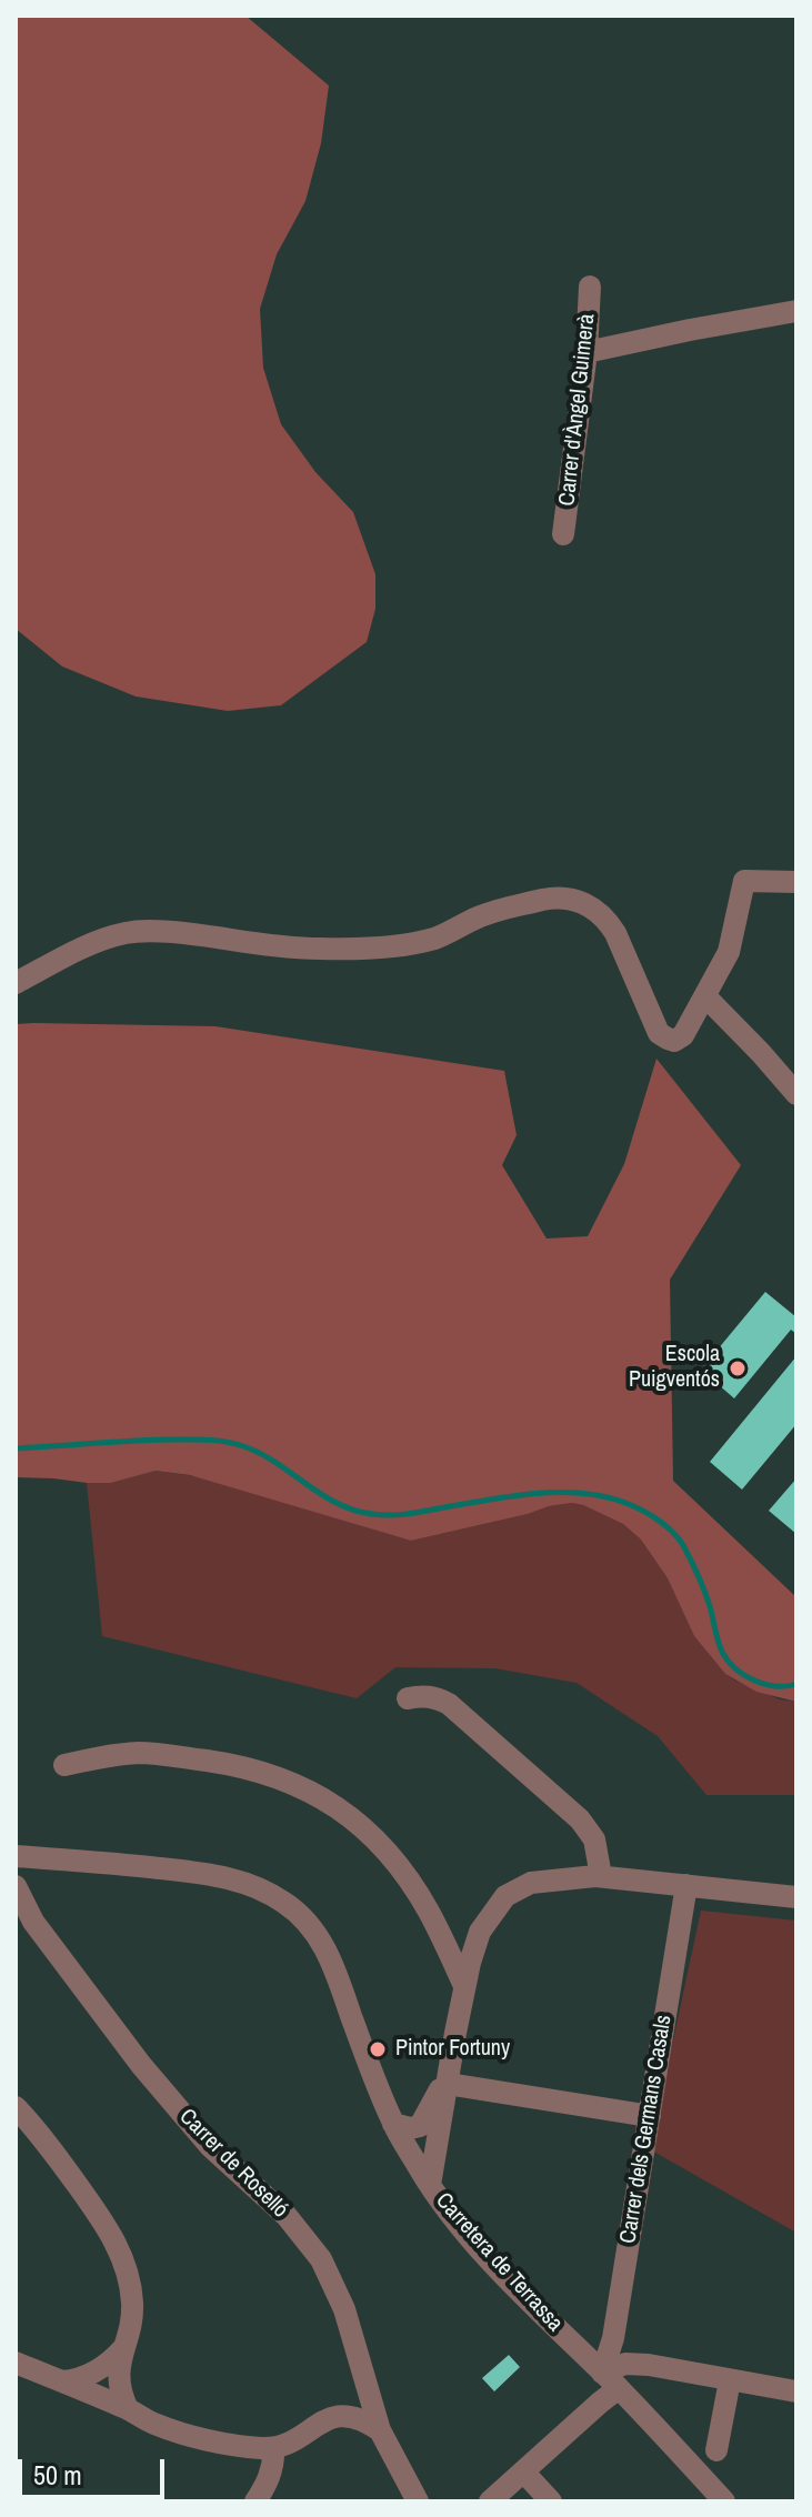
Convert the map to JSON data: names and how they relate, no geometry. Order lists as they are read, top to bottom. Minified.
{"streets":{"street":["Carrer d'Àngel Guimerà","Carrer dels Germans Casals","Carrer de Roselló","Carretera de Terrassa"]},"crossings":[["Carrer dels Germans Casals","Carretera de Terrassa"]],"places":["Escola Puigventós","Pintor Fortuny"],"scale_bar":"50 m"}
